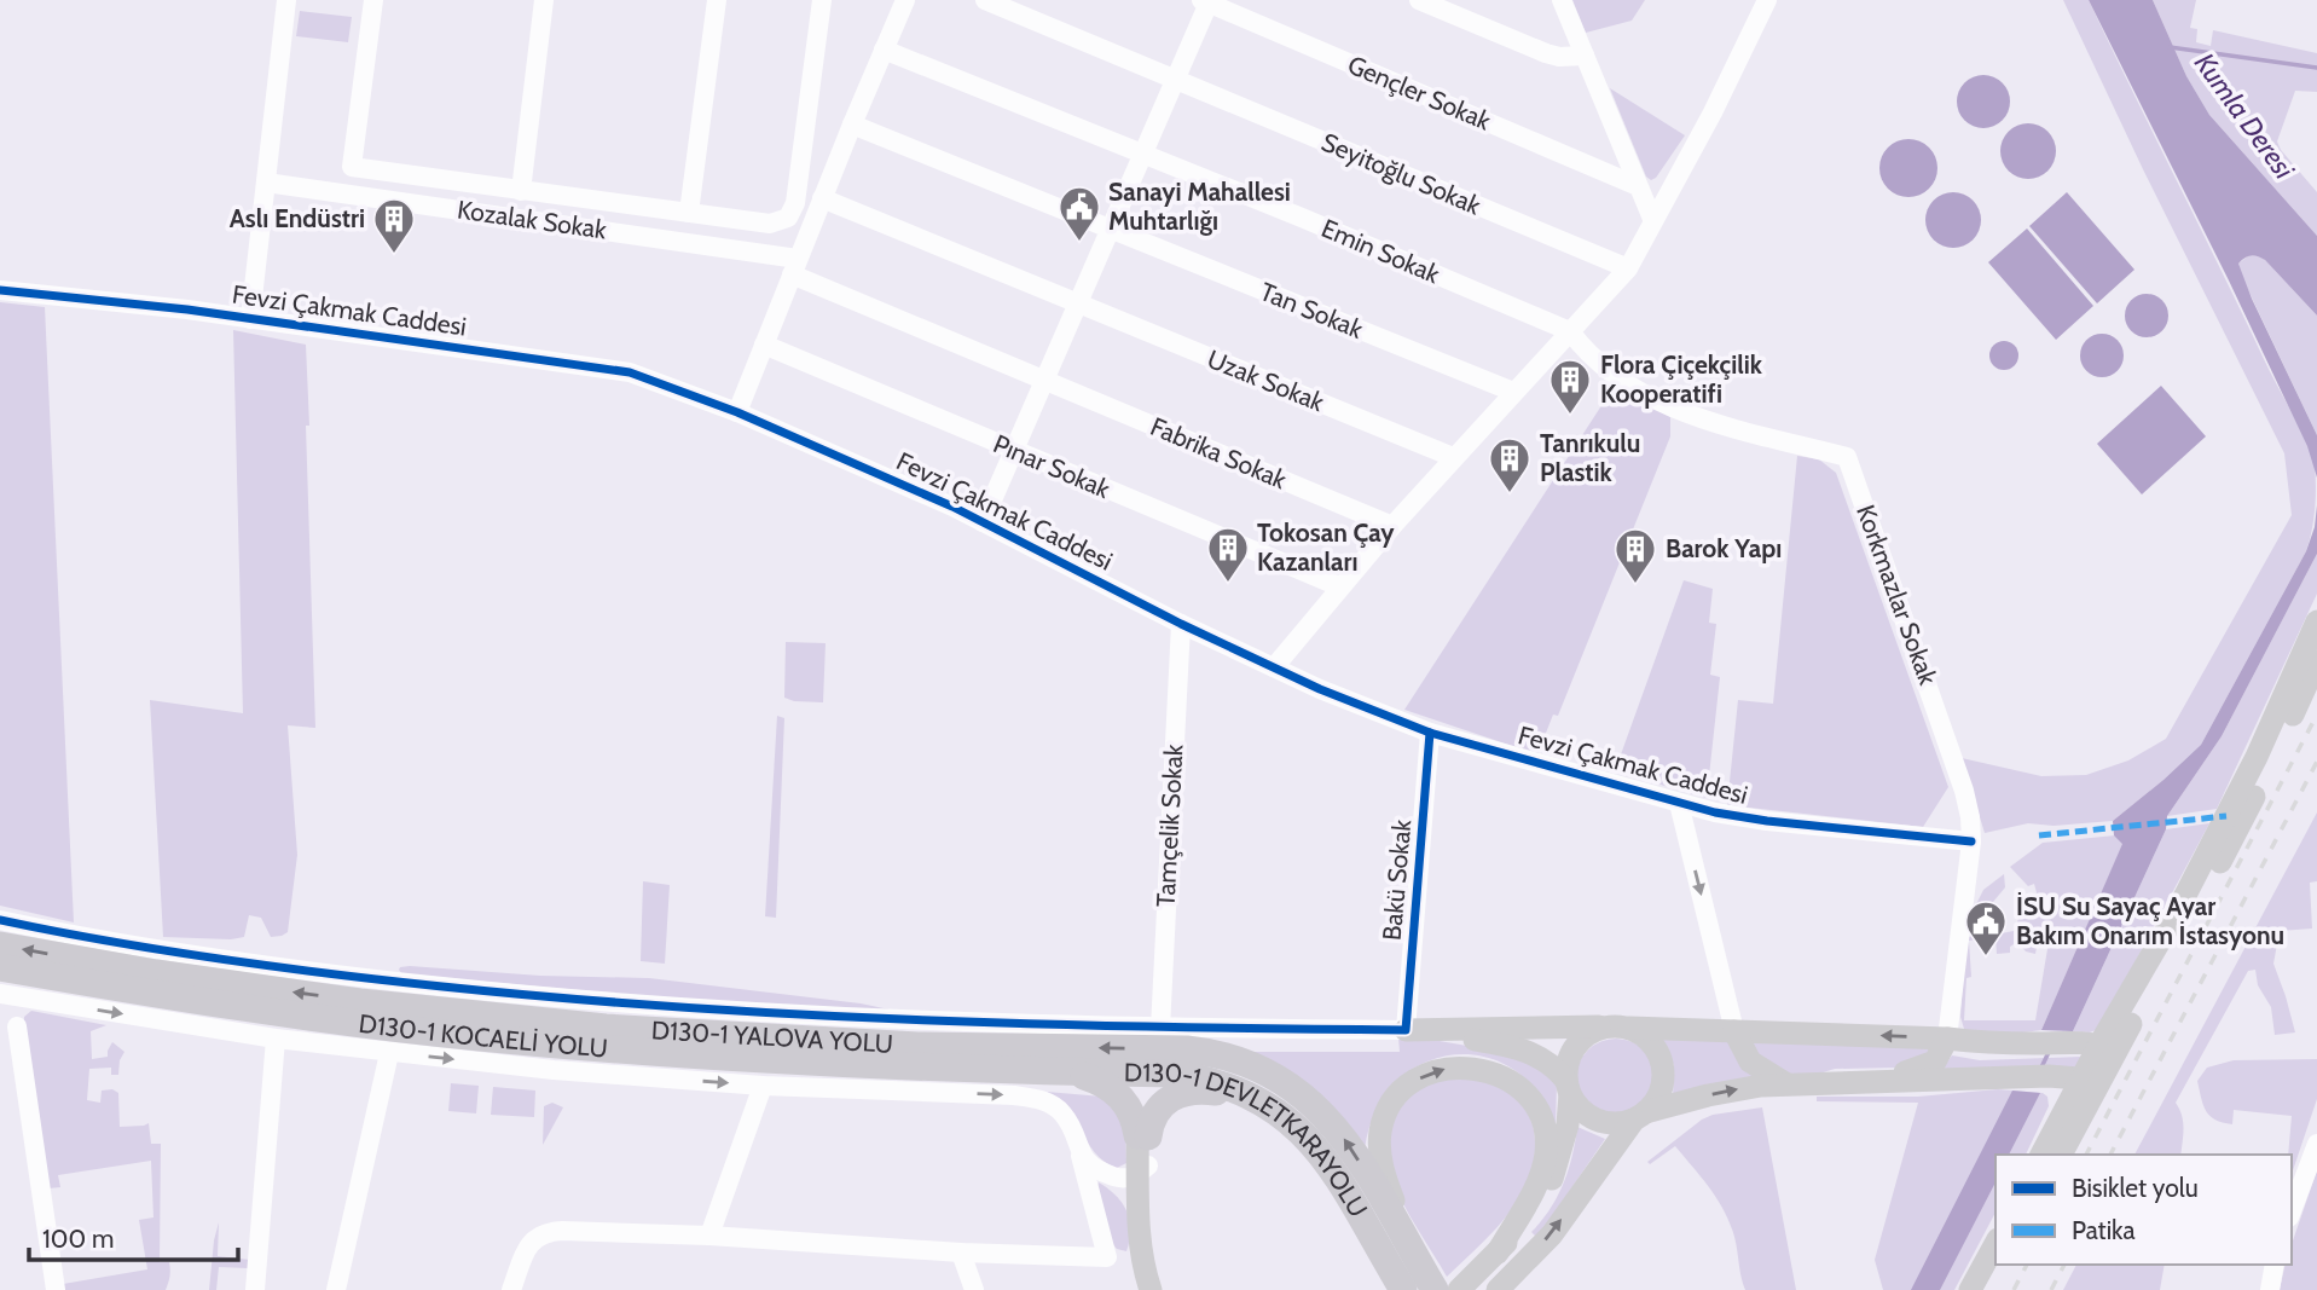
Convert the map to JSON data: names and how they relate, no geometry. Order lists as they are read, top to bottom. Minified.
{"streets":{"highway":["D130-1 KOCAELİ YOLU","D130-1 YALOVA YOLU","D130-1 DEVLETKARAYOLU"],"street":["Gençler Sokak","Seyitoğlu Sokak","Kozalak Sokak","Emin Sokak","Fevzi Çakmak Caddesi","Tan Sokak","Uzak Sokak","Fabrika Sokak","Pınar Sokak","Korkmazlar Sokak","Tamçelik Sokak","Bakü Sokak"]},"crossings":[["Kozalak Sokak","Fabrika Sokak"],["Emin Sokak","Korkmazlar Sokak"],["Fevzi Çakmak Caddesi","Korkmazlar Sokak"],["Fevzi Çakmak Caddesi","Tamçelik Sokak"],["Fevzi Çakmak Caddesi","Bakü Sokak"],["D130-1 KOCAELİ YOLU","D130-1 DEVLETKARAYOLU"],["D130-1 YALOVA YOLU","D130-1 DEVLETKARAYOLU"]],"one_way":["D130-1 YALOVA YOLU"],"water":["Kumla Deresi"],"places":{"public building":["Sanayi Mahallesi Muhtarlığı","İSU Su Sayaç Ayar Bakım Onarım İstasyonu"],"building":["Aslı Endüstri","Flora Çiçekçilik Kooperatifi","Tanrıkulu Plastik","Tokosan Çay Kazanları","Barok Yapı"]},"legend":["Bisiklet yolu","Patika"],"scale_bar":"100 m"}
